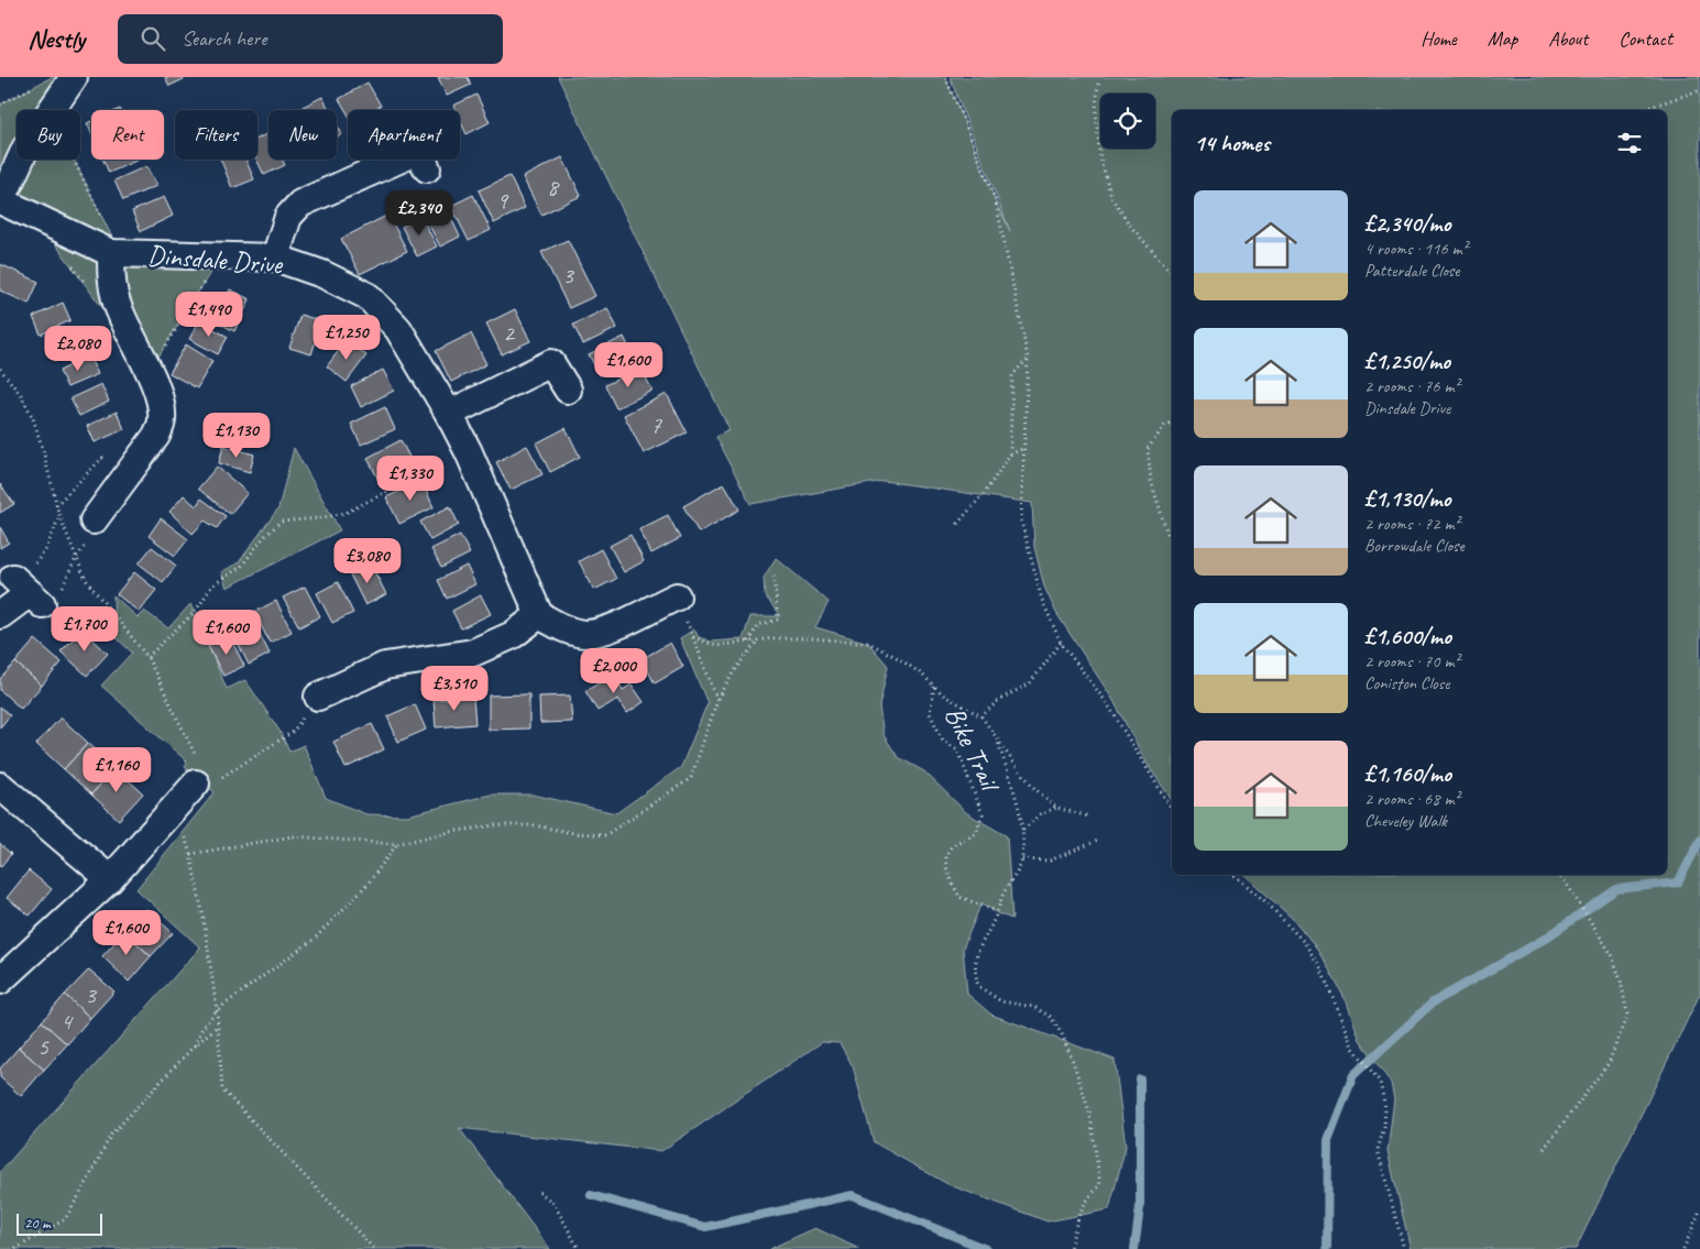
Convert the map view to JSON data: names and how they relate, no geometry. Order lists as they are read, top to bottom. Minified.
{"streets":{"street":["Dinsdale Drive"],"path":["Bike Trail"]},"house_numbers":["8","9","3","2","7","3","4","5"],"scale_bar":"20 m","page":{"header":"Nestly","search":"Search here","nav":["Home","Map","About","Contact"],"chip":["Buy","Rent","Filters","New","Apartment"],"heading":"14 homes","list":[{"name":"£2,340/mo","note":"4 rooms · 116 m² · Patterdale Close"},{"name":"£1,250/mo","note":"2 rooms · 76 m² · Dinsdale Drive"},{"name":"£1,130/mo","note":"2 rooms · 72 m² · Borrowdale Close"},{"name":"£1,600/mo","note":"2 rooms · 70 m² · Coniston Close"},{"name":"£1,160/mo","note":"2 rooms · 68 m² · Cheveley Walk"}],"price":["£2,340","£1,490","£1,250","£2,080","£1,600","£1,130","£1,330","£3,080","£1,700","£1,600","£2,000","£3,510","£1,160","£1,600"],"scale":"20 m"}}
